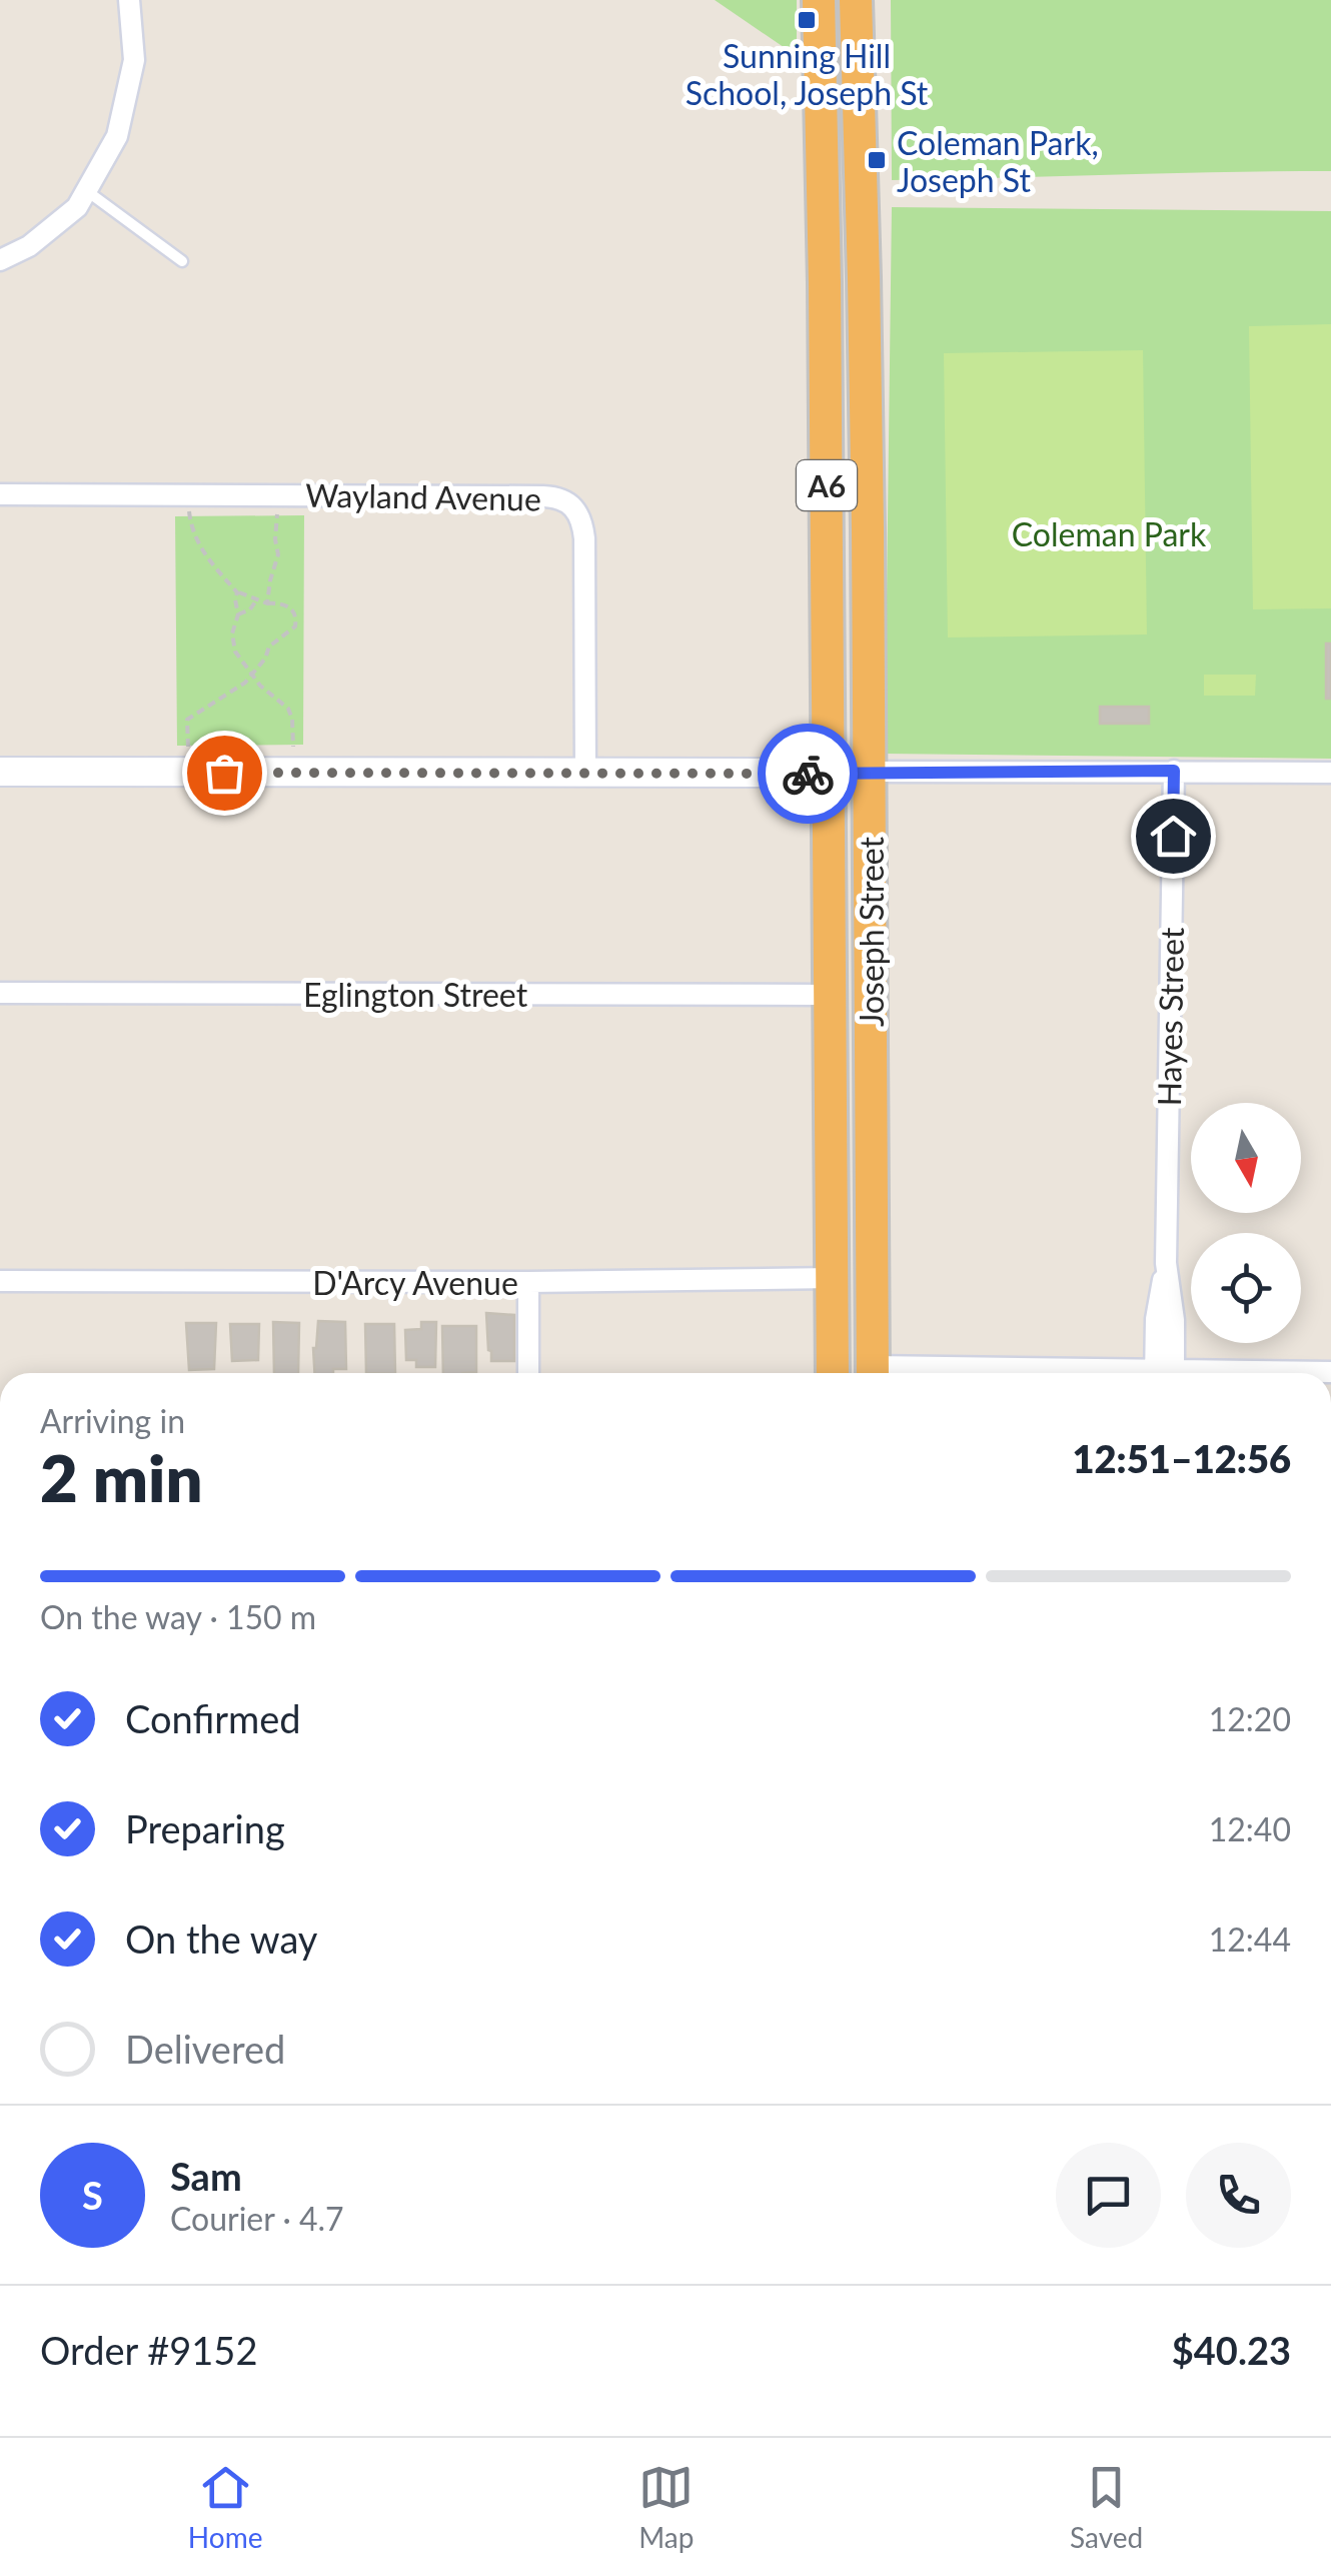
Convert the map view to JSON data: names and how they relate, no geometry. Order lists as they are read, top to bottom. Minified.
{"streets":{"highway":["A6","Joseph Street"],"street":["Wayland Avenue","Eglington Street","Hayes Street","D'Arcy Avenue"]},"crossings":[["Joseph Street","Eglington Street"],["Joseph Street","D'Arcy Avenue"]],"parks":["Coleman Park"],"places":{"transit":["Sunning Hill School, Joseph St","Coleman Park, Joseph St"]},"north":"bottom","page":{"heading":["2 min","Arriving in","12:51–12:56"],"panel":["Sam","Courier · 4.7","Order #9152","$40.23"],"bar":"On the way · 150 m","list":[["Confirmed","12:20"],["Preparing","12:40"],["On the way","12:44"],"Delivered"],"round":"S","tabs":["Home","Map","Saved"]}}
